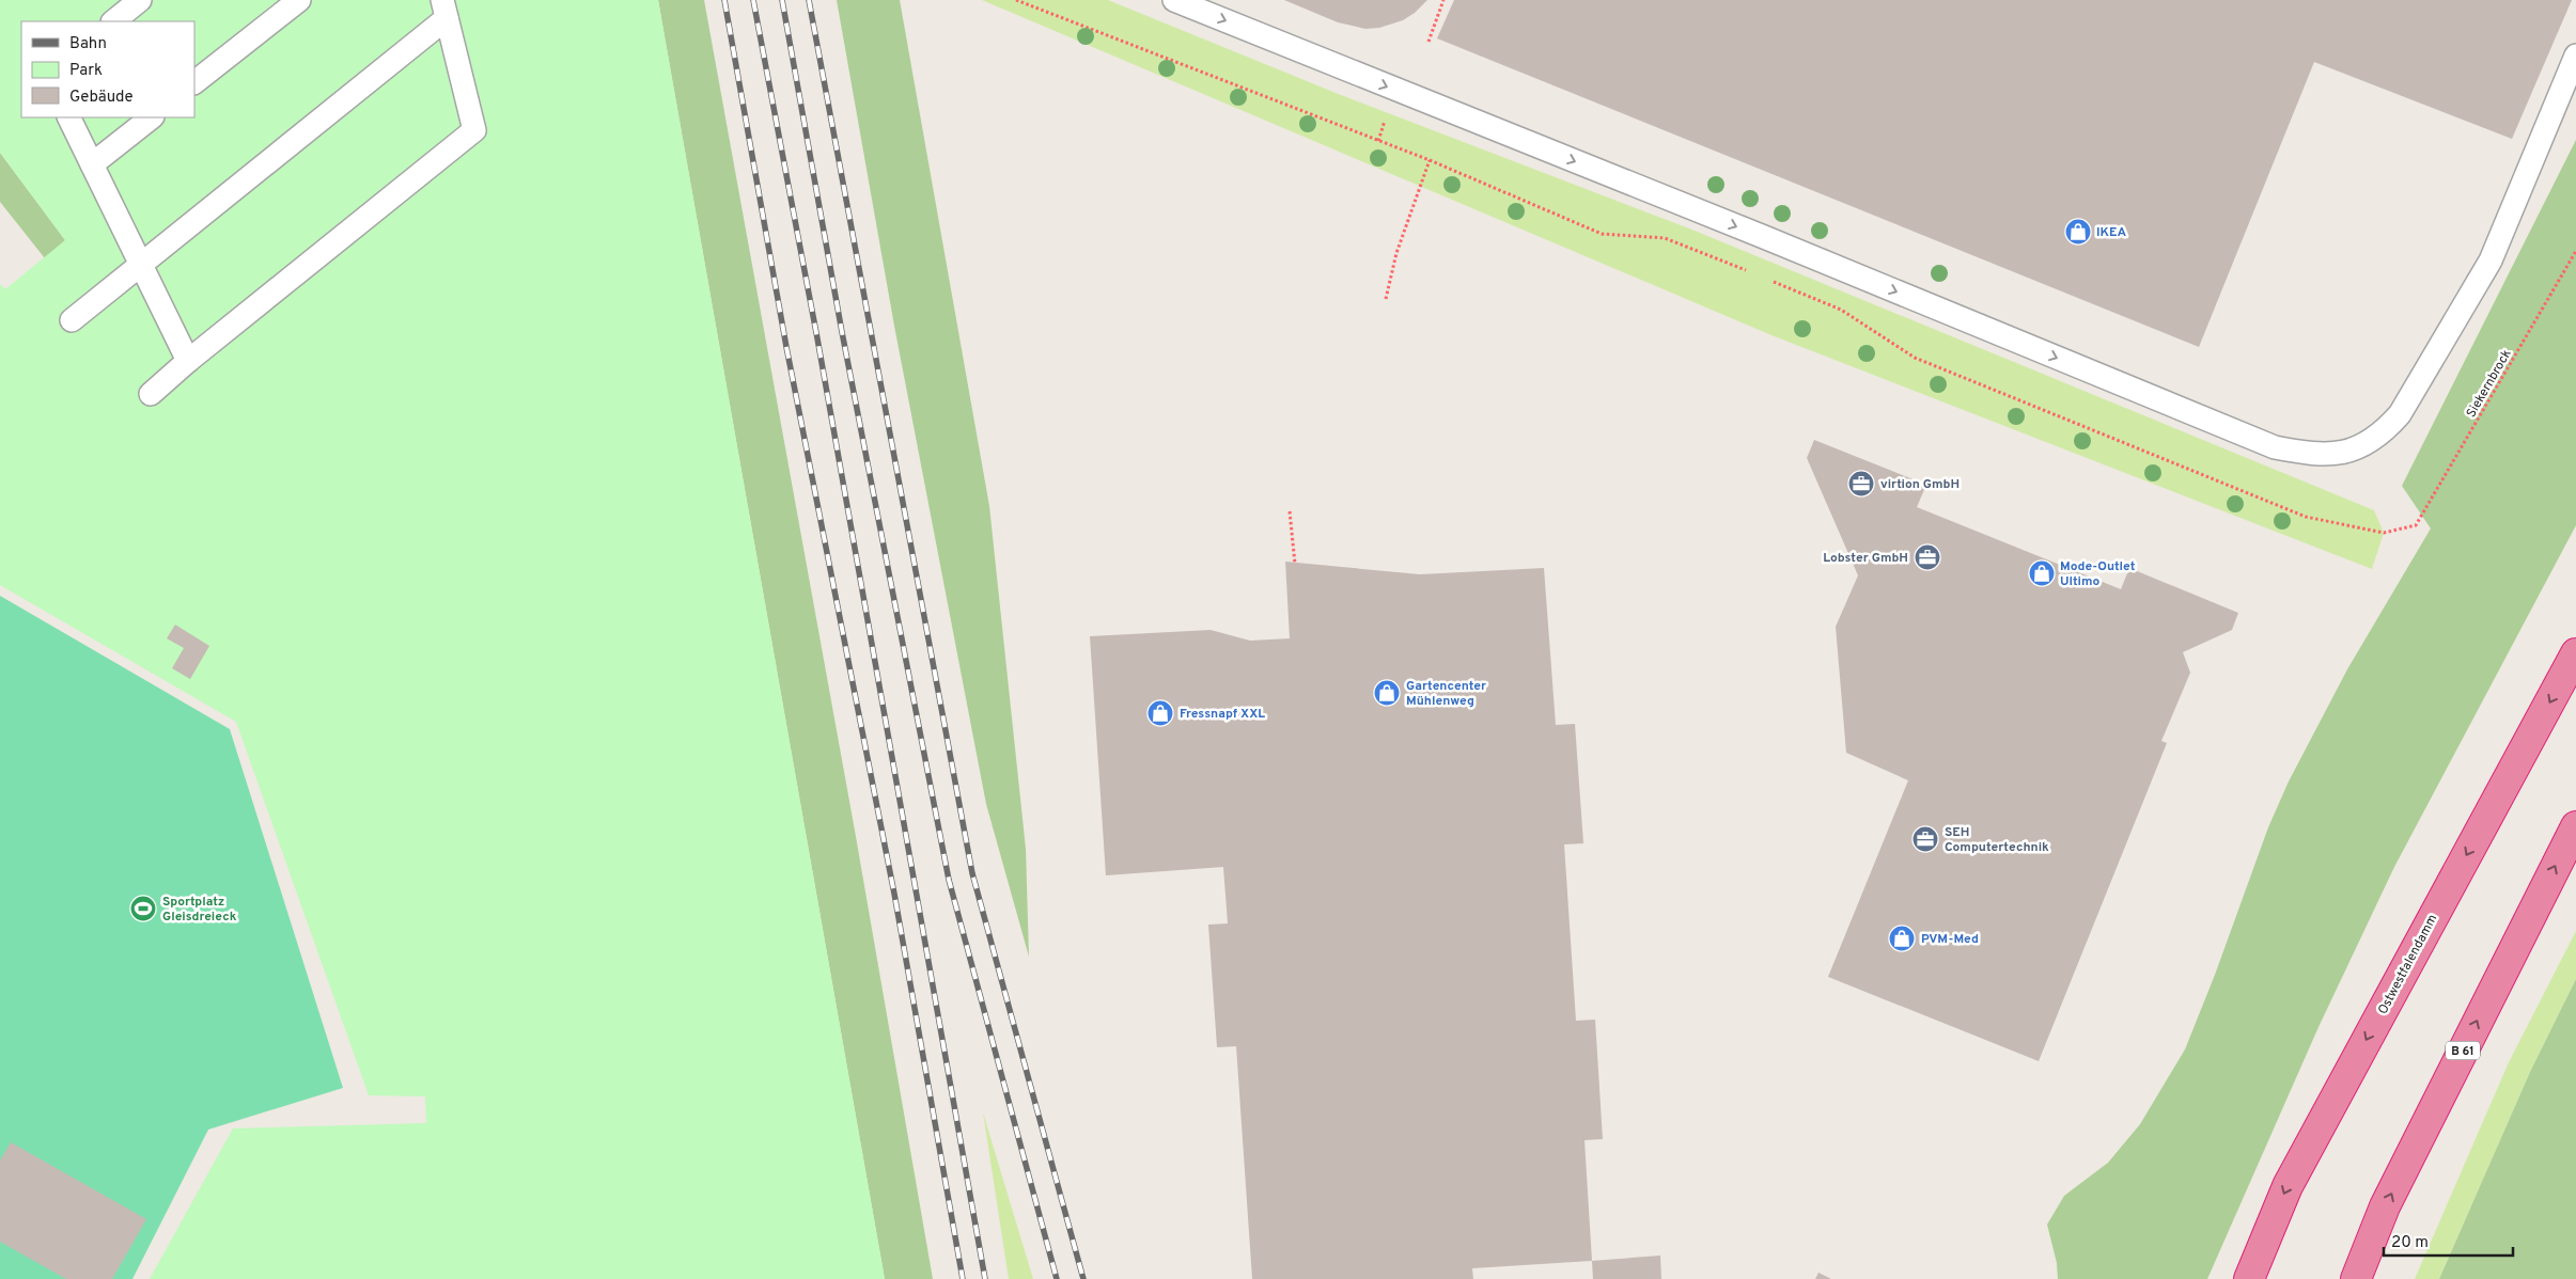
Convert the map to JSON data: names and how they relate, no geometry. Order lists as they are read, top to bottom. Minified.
{"streets":{"highway":["Ostwestfalendamm","B 61"],"path":["Siekernbrock"]},"places":{"shop":["IKEA","Mode-Outlet Ultimo","Gartencenter Mühlenweg","Fressnapf XXL","PVM-Med"],"office":["virtion GmbH","Lobster GmbH","SEH Computertechnik"],"sports":["Sportplatz Gleisdreieck"]},"legend":["Bahn","Park","Gebäude"],"scale_bar":"20 m"}
